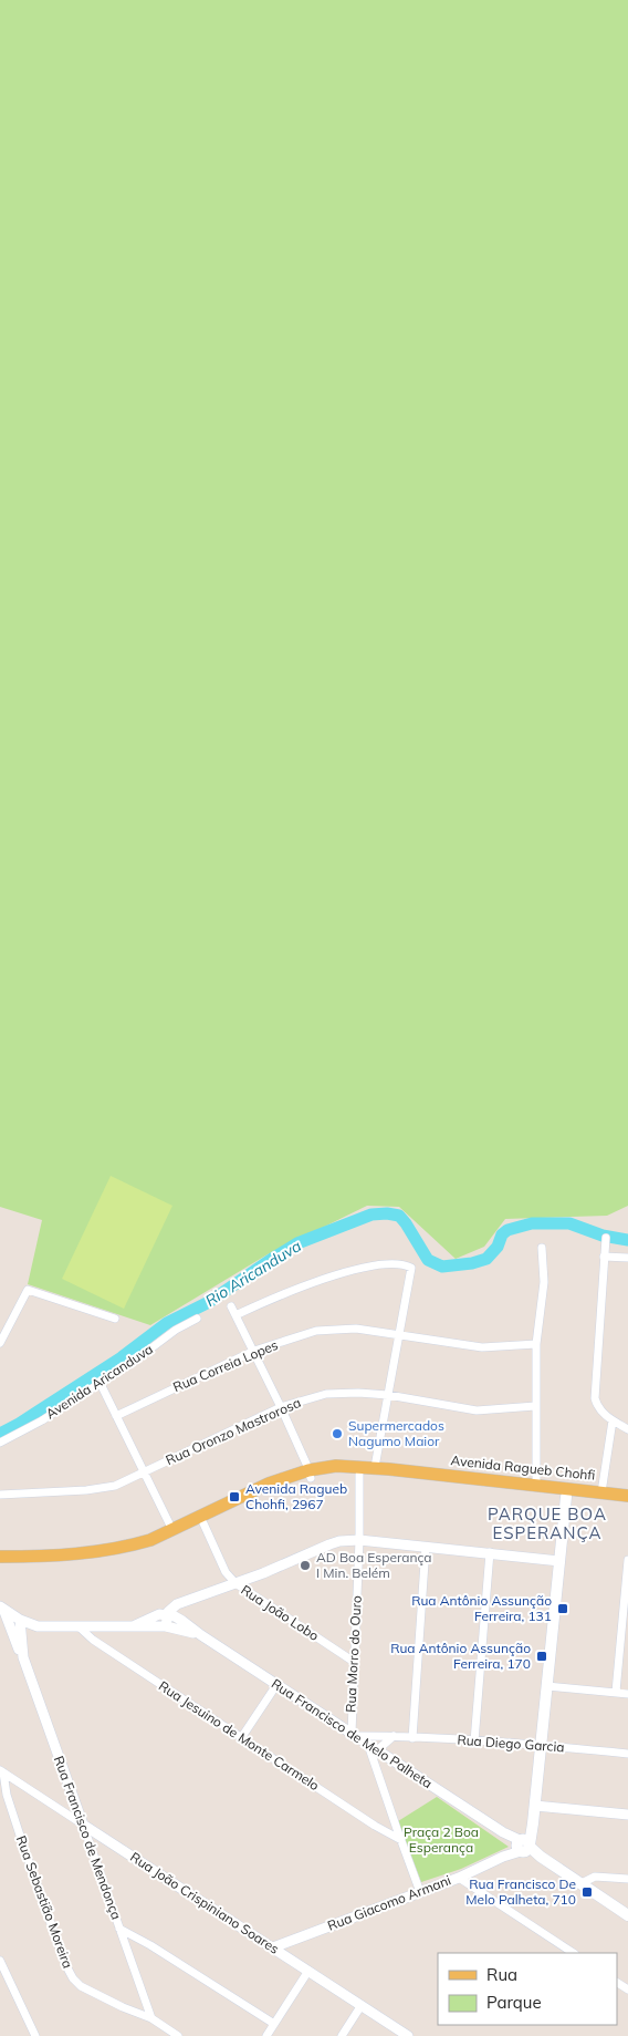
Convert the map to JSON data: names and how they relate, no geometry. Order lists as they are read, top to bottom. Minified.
{"streets":{"main road":["Avenida Ragueb Chohfi","Rua Francisco de Melo Palheta"],"street":["Rua Correia Lopes","Avenida Aricanduva","Rua Oronzo Mastrorosa","Rua João Lobo","Rua Morro do Ouro","Rua Jesuino de Monte Carmelo","Rua Diego Garcia","Rua Francisco de Mendonça","Rua Sebastião Moreira","Rua João Crispiniano Soares","Rua Giacomo Armani"]},"crossings":[["Avenida Ragueb Chohfi","Rua João Lobo"],["Avenida Ragueb Chohfi","Rua Morro do Ouro"],["Rua João Lobo","Rua Morro do Ouro"],["Rua Morro do Ouro","Rua Francisco de Melo Palheta"],["Rua Morro do Ouro","Rua Diego Garcia"],["Rua Francisco de Melo Palheta","Rua Jesuino de Monte Carmelo"],["Rua Francisco de Melo Palheta","Rua Diego Garcia"],["Rua Francisco de Melo Palheta","Rua Francisco de Mendonça"],["Rua Francisco de Melo Palheta","Rua Giacomo Armani"],["Rua Francisco de Mendonça","Rua Sebastião Moreira"],["Rua Francisco de Mendonça","Rua João Crispiniano Soares"],["Rua Sebastião Moreira","Rua João Crispiniano Soares"],["Rua João Crispiniano Soares","Rua Giacomo Armani"]],"districts":["PARQUE BOA ESPERANÇA"],"water":["Rio Aricanduva"],"parks":["Praça 2 Boa Esperança"],"places":{"other":["Supermercados Nagumo Maior","AD Boa Esperança I Min. Belém"],"transit":["Avenida Ragueb Chohfi, 2967","Rua Antônio Assunção Ferreira, 131","Rua Antônio Assunção Ferreira, 170","Rua Francisco De Melo Palheta, 710"]},"legend":["Rua","Parque"]}
